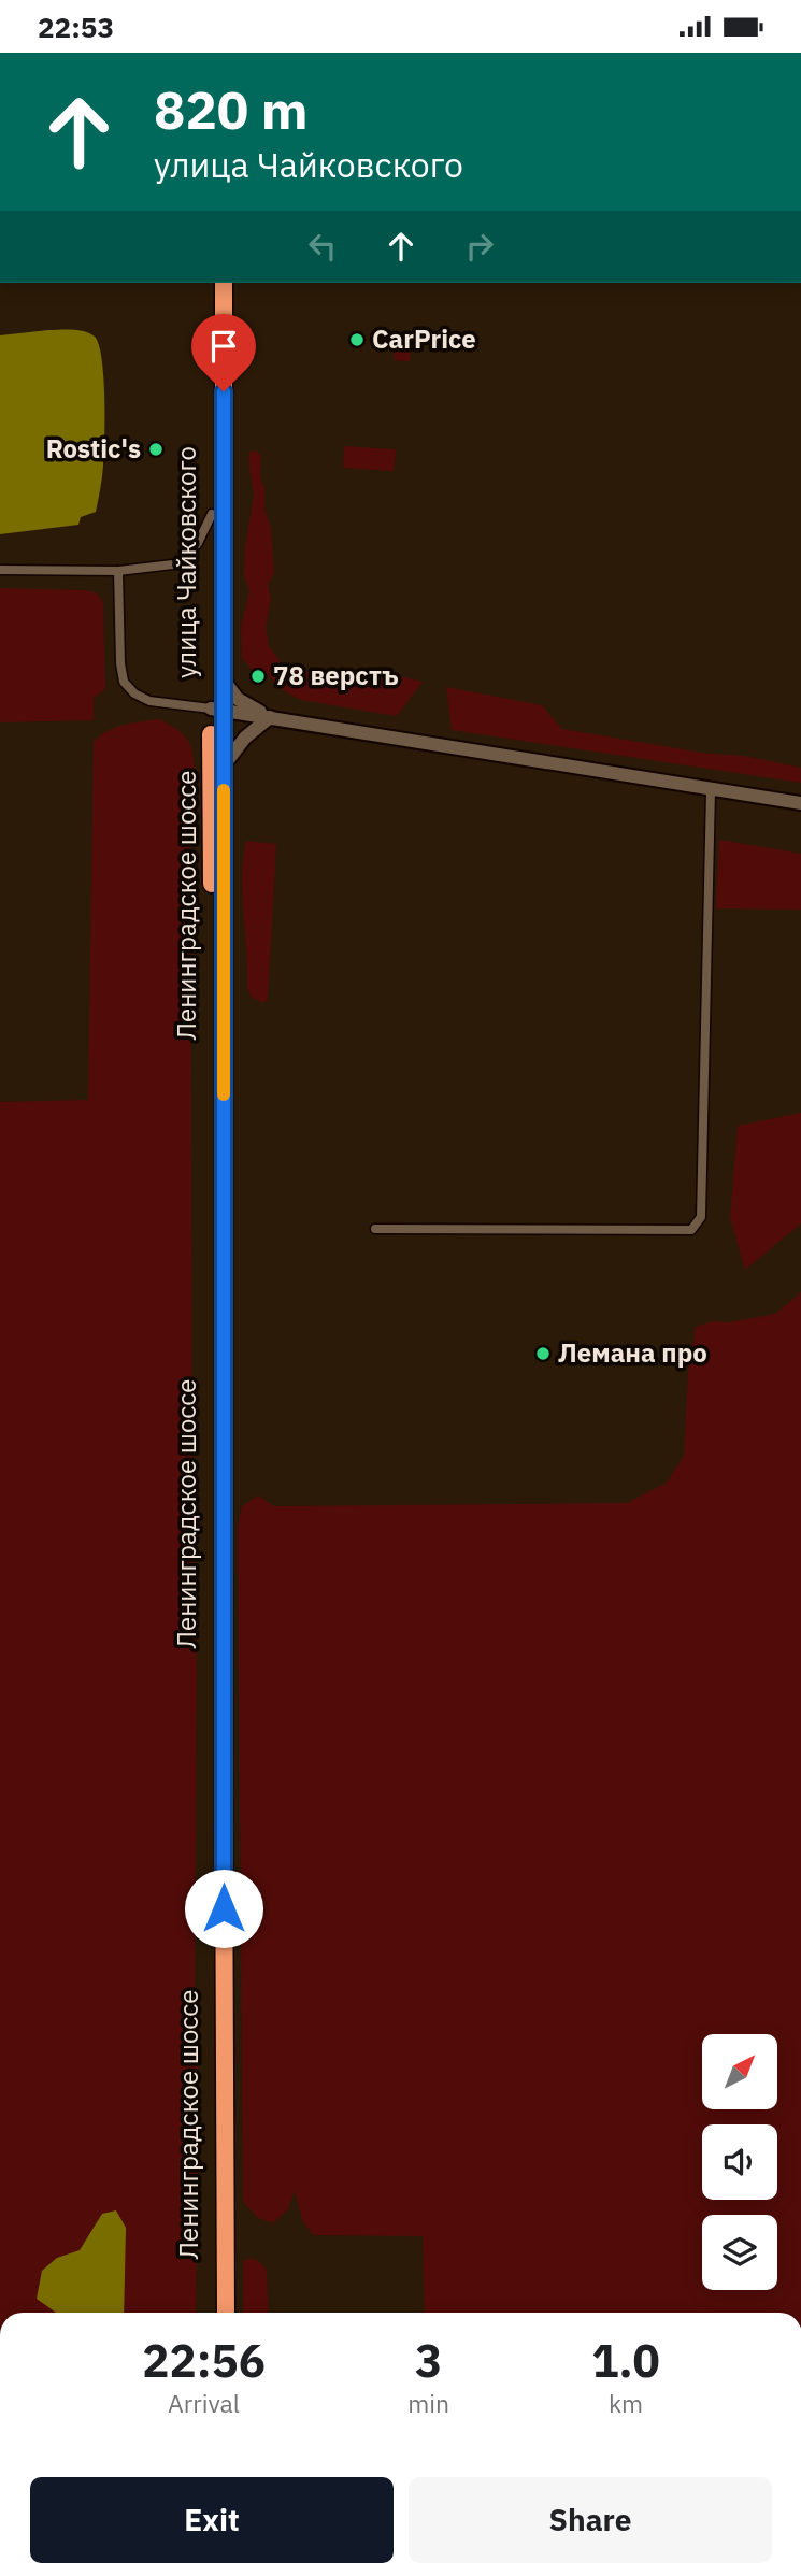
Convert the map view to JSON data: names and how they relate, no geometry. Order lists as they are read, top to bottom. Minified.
{"streets":{"highway":["улица Чайковского","Ленинградское шоссе"]},"crossings":[["улица Чайковского","Ленинградское шоссе"]],"places":["CarPrice","Rostic's","78 верстъ","Лемана про"],"north":"top right","page":{"status":"22:53","turn":["820 m","улица Чайковского"],"eta":["22:56","Arrival","3","min","1.0","km"],"buttons":["Exit","Share"]}}
